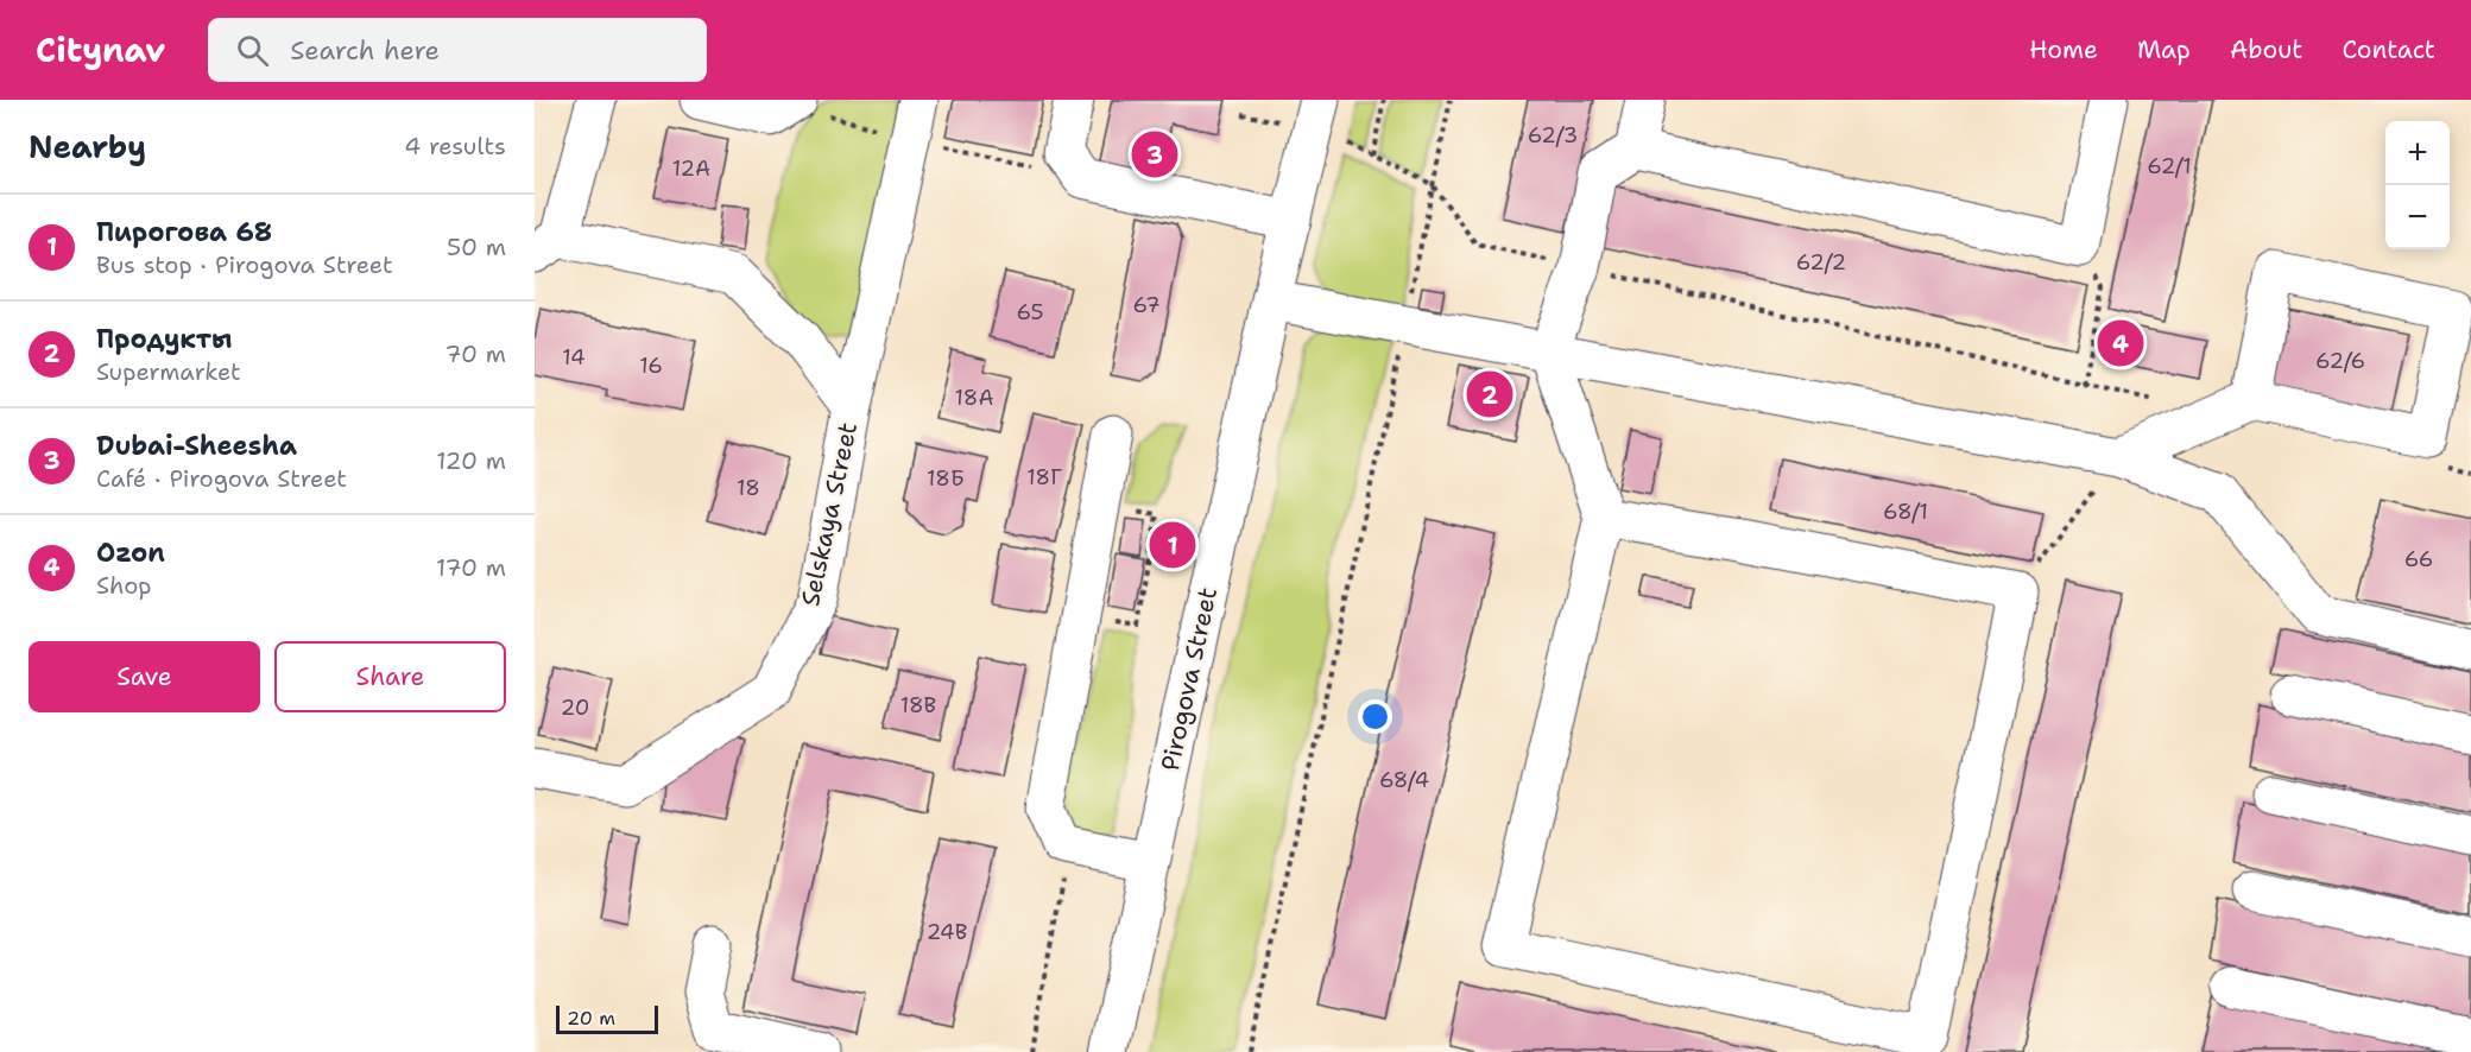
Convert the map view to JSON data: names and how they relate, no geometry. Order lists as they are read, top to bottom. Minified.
{"streets":{"street":["Selskaya Street","Pirogova Street"]},"house_numbers":["62/3","62/1","12А","62/2","67","65","14","62/6","16","18А","18Г","18Б","18","68/1","66","18В","20","68/4","24В"],"scale_bar":"20 m","page":{"header":"Citynav","search":"Search here","nav":["Home","Map","About","Contact"],"heading":["Nearby","4 results"],"map_buttons":["+","−"],"pins":["3","4","2","1"],"list":[{"mark":"1","name":"Пирогова 68","note":"Bus stop · Pirogova Street","value":"50 m"},{"mark":"2","name":"Продукты","note":"Supermarket","value":"70 m"},{"mark":"3","name":"Dubai-Sheesha","note":"Café · Pirogova Street","value":"120 m"},{"mark":"4","name":"Ozon","note":"Shop","value":"170 m"}],"buttons":["Save","Share"],"scale":"20 m"}}
